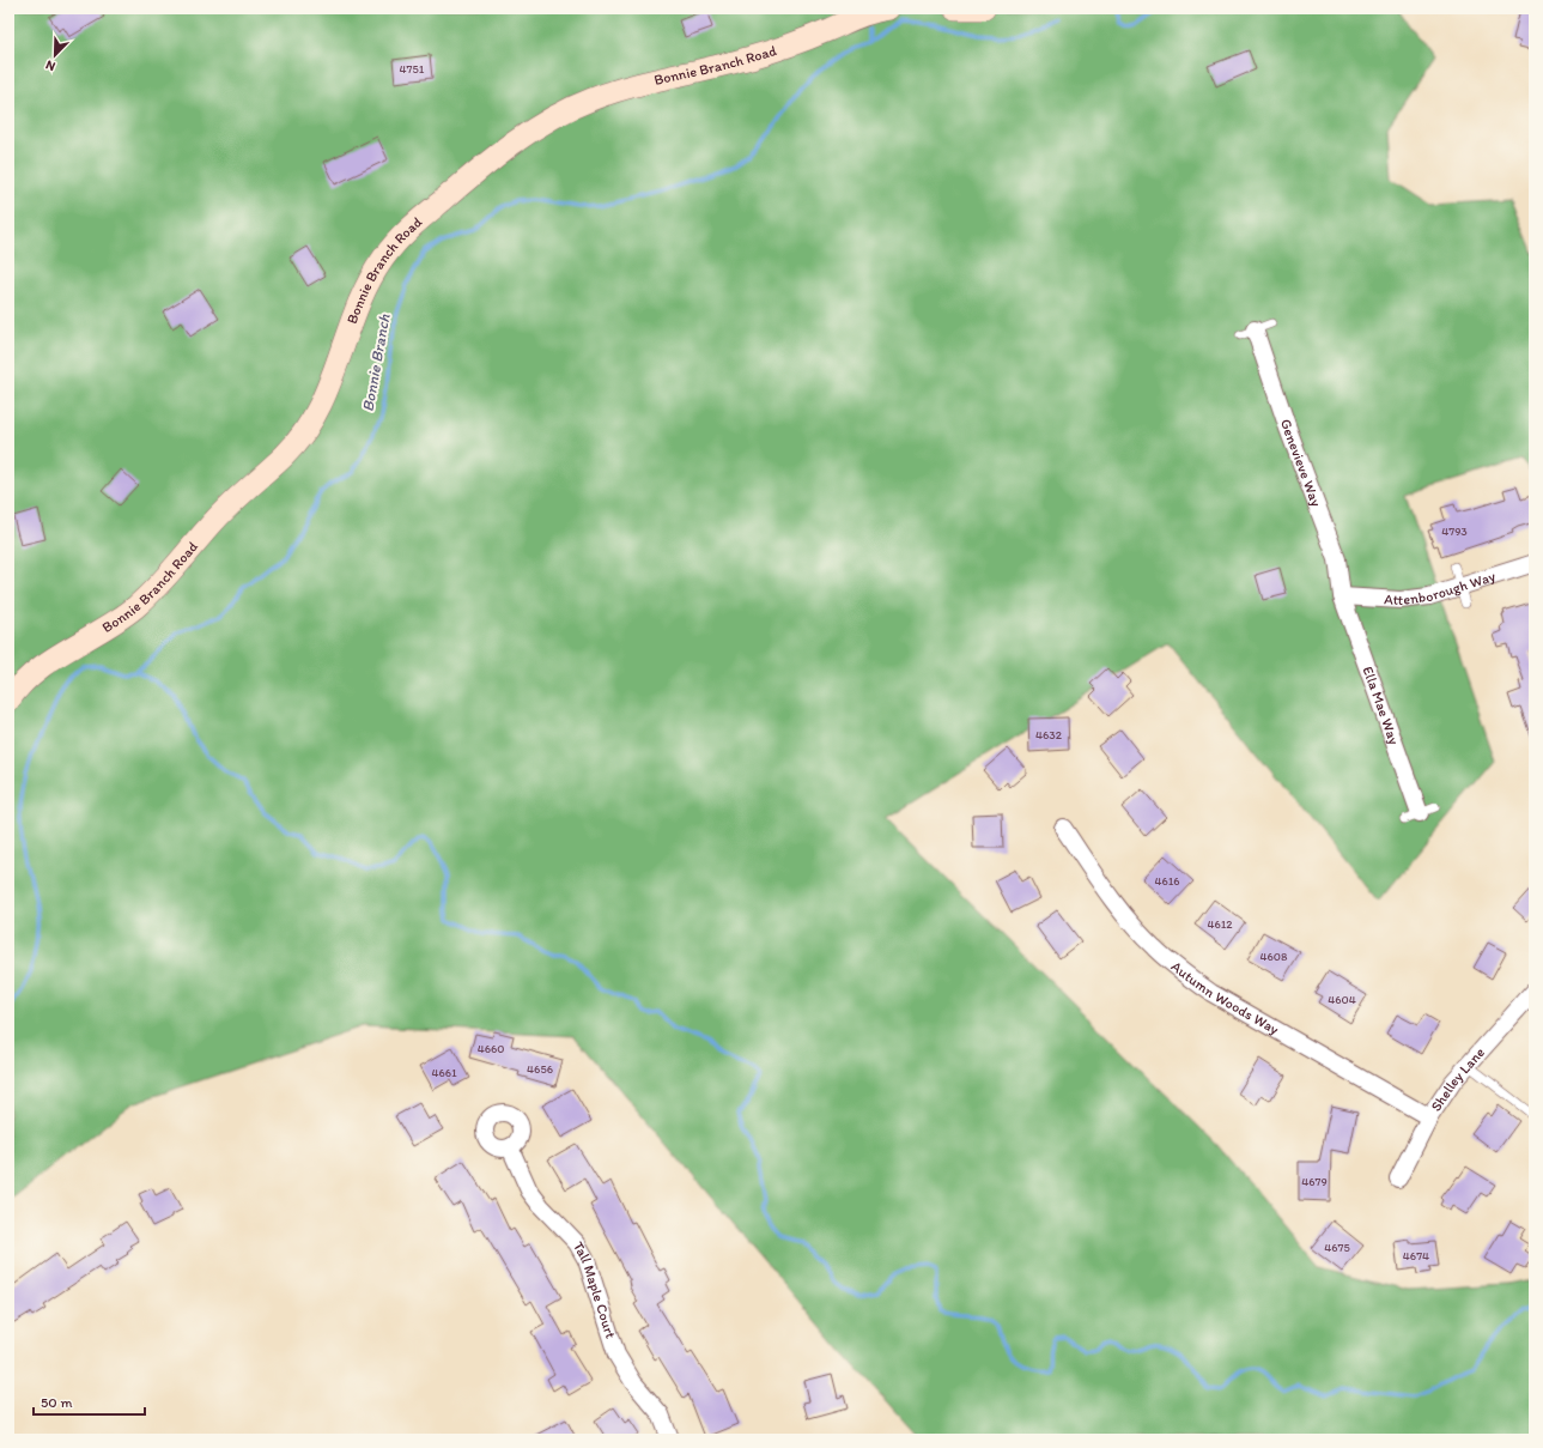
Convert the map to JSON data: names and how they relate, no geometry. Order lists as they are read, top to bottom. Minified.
{"streets":{"street":["Bonnie Branch Road","Genevieve Way","Attenborough Way","Ella Mae Way","Autumn Woods Way","Shelley Lane","Tall Maple Court"]},"crossings":[["Genevieve Way","Attenborough Way"],["Genevieve Way","Ella Mae Way"],["Attenborough Way","Ella Mae Way"],["Autumn Woods Way","Shelley Lane"]],"water":["Bonnie Branch"],"house_numbers":["4751","4793","4632","4616","4612","4608","4604","4660","4656","4661","4679","4675","4674"],"scale_bar":"50 m","north":"bottom left"}
